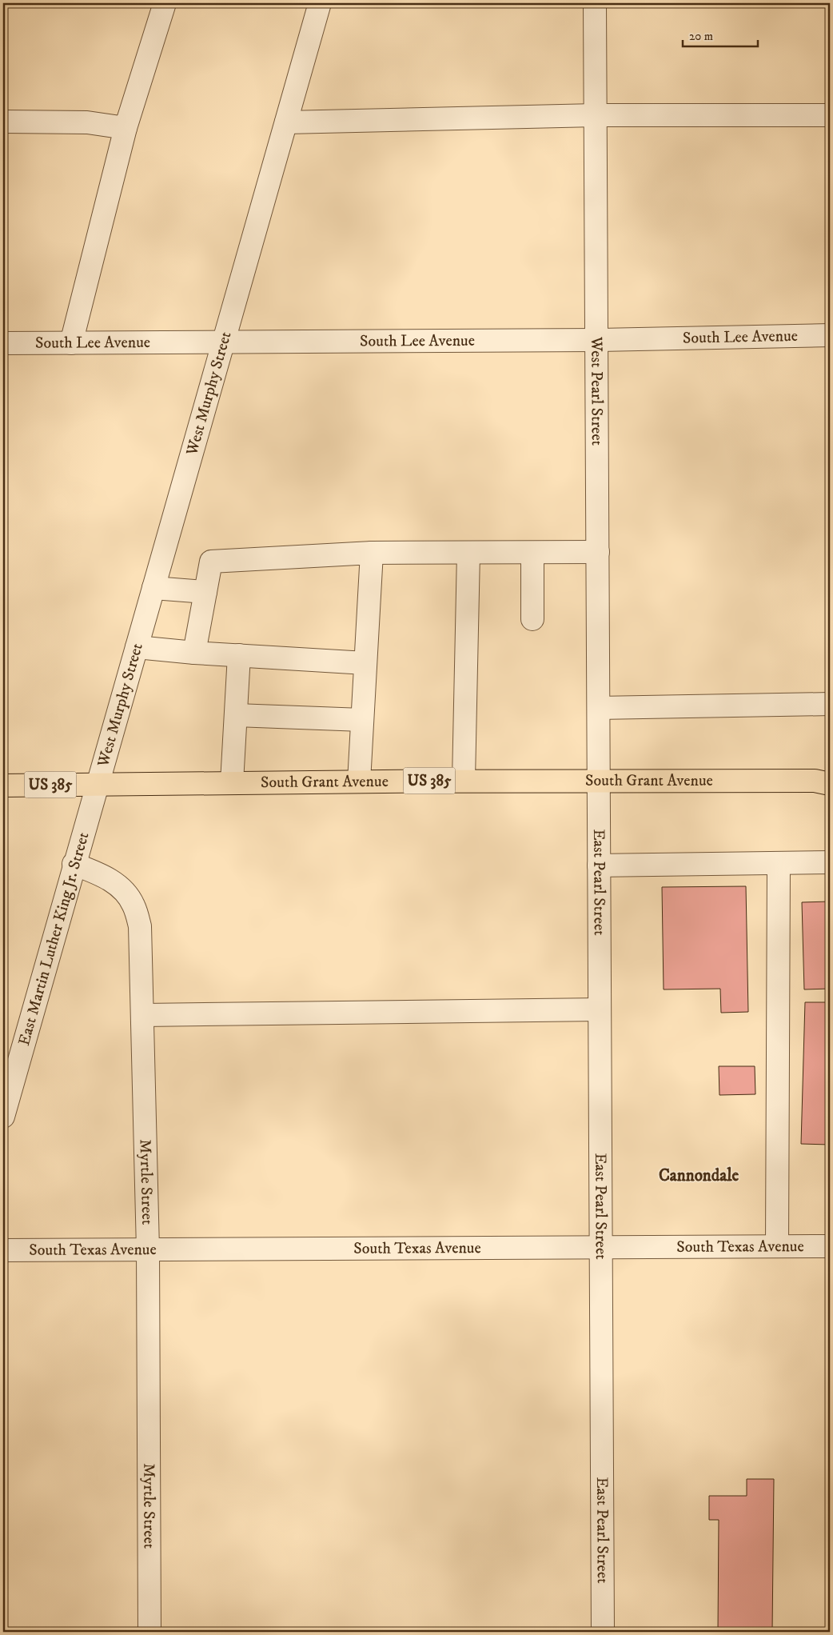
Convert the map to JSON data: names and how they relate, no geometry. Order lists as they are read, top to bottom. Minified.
{"streets":{"main road":["South Grant Avenue","US 385"],"street":["South Lee Avenue","West Pearl Street","West Murphy Street","East Pearl Street","East Martin Luther King Jr. Street","Myrtle Street","South Texas Avenue"]},"crossings":[["South Lee Avenue","West Pearl Street"],["South Lee Avenue","West Murphy Street"],["West Pearl Street","South Grant Avenue"],["West Pearl Street","East Pearl Street"],["West Murphy Street","South Grant Avenue"],["West Murphy Street","East Martin Luther King Jr. Street"],["South Grant Avenue","East Pearl Street"],["South Grant Avenue","East Martin Luther King Jr. Street"],["East Pearl Street","South Texas Avenue"],["East Martin Luther King Jr. Street","Myrtle Street"],["Myrtle Street","South Texas Avenue"]],"districts":["Cannondale"],"scale_bar":"20 m"}
